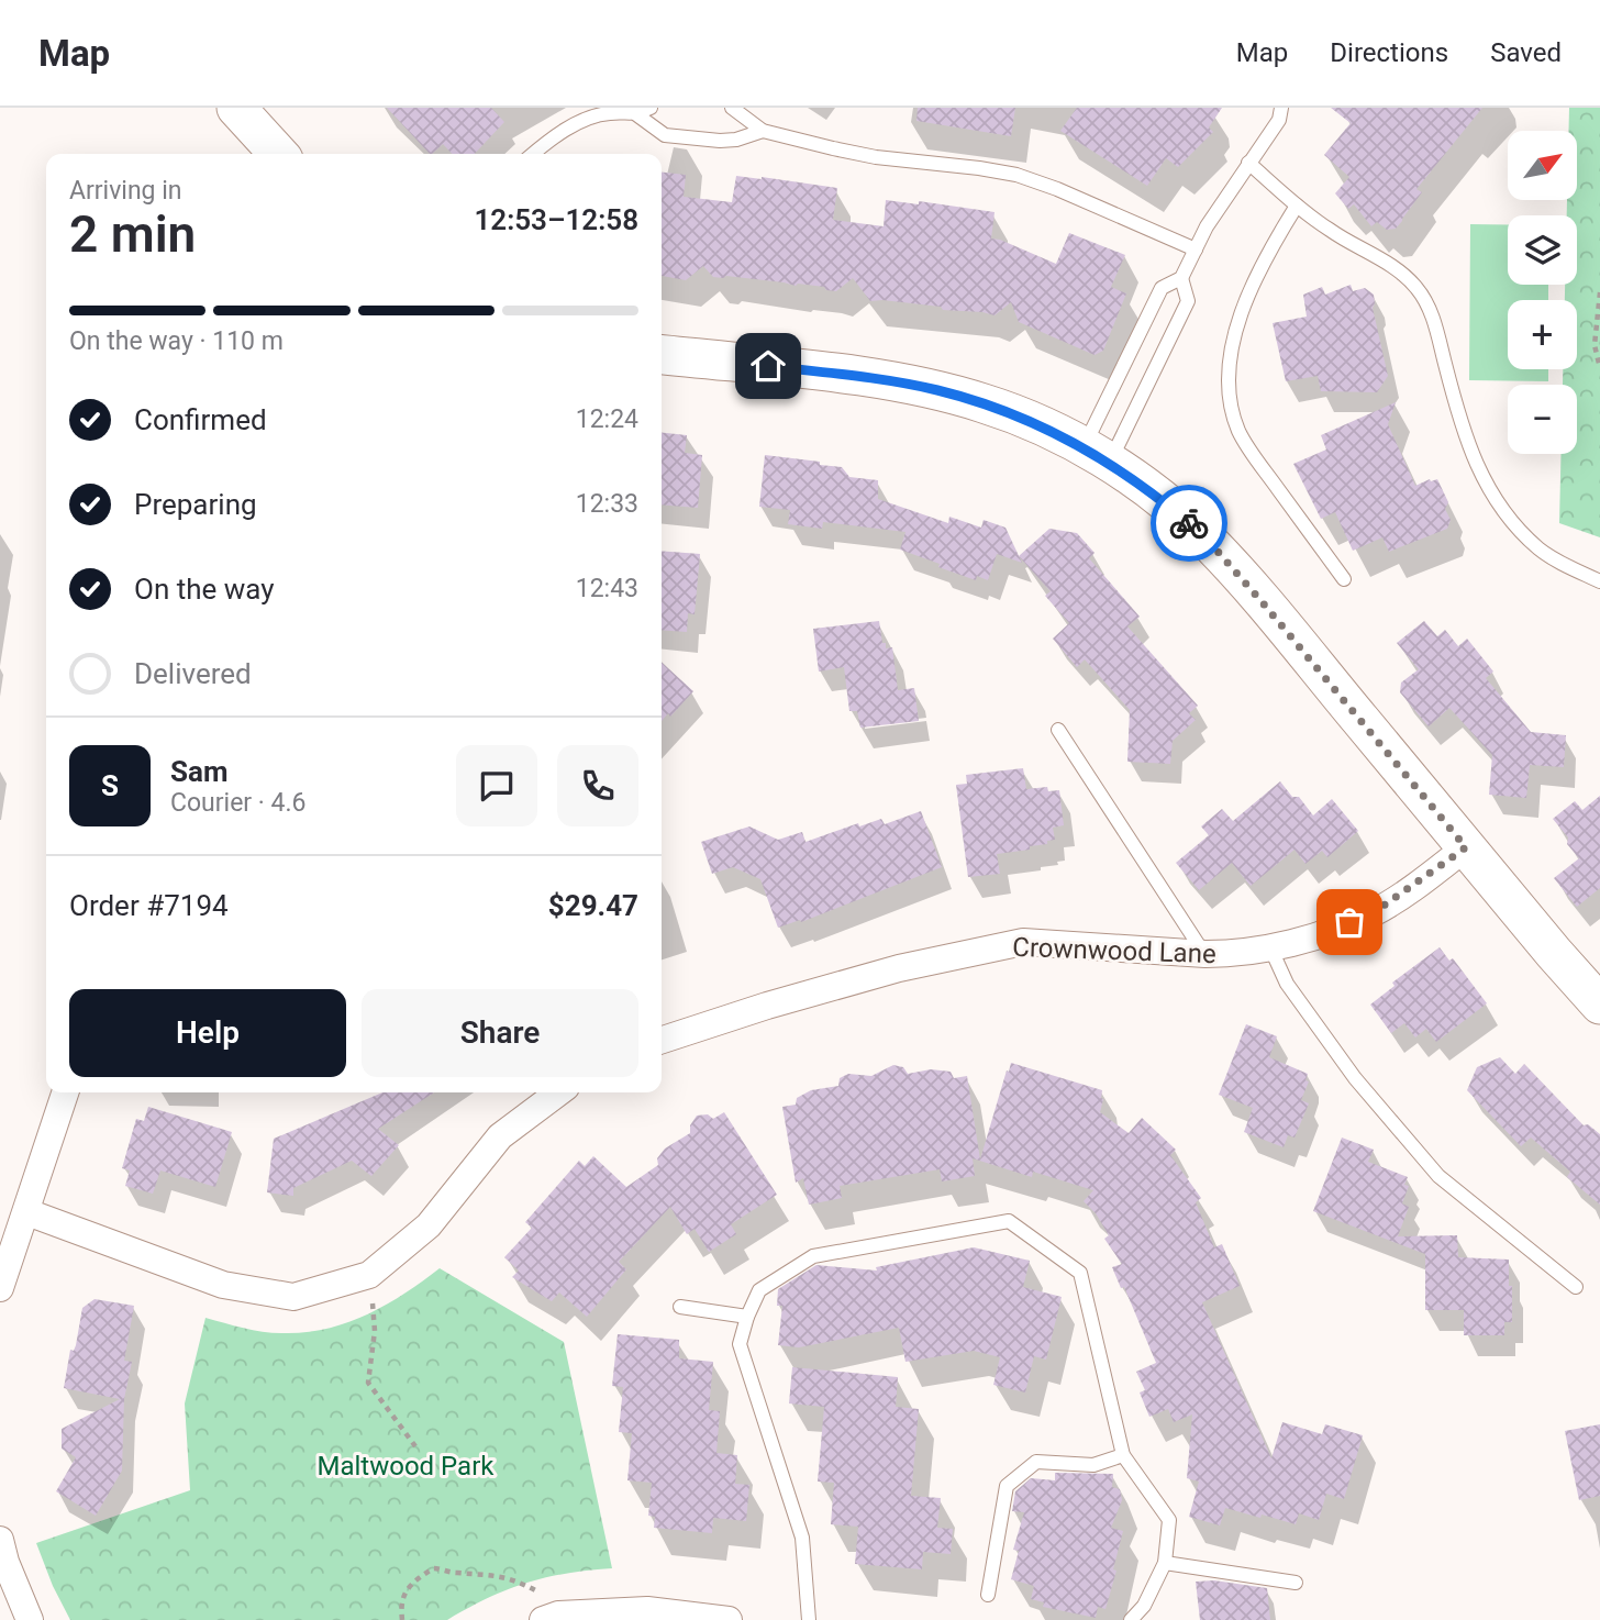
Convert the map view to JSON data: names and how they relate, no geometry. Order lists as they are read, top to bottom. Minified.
{"streets":{"street":["Crownwood Lane"]},"parks":["Maltwood Park"],"north":"top right","page":{"header":"Map","nav":["Map","Directions","Saved"],"map_buttons":["+","−"],"heading":["2 min","Arriving in","12:53–12:58"],"panel":["Sam","Courier · 4.6","Order #7194","$29.47"],"bar":"On the way · 110 m","list":[["Confirmed","12:24"],["Preparing","12:33"],["On the way","12:43"],"Delivered"],"round":"S","buttons":["Help","Share"]}}
